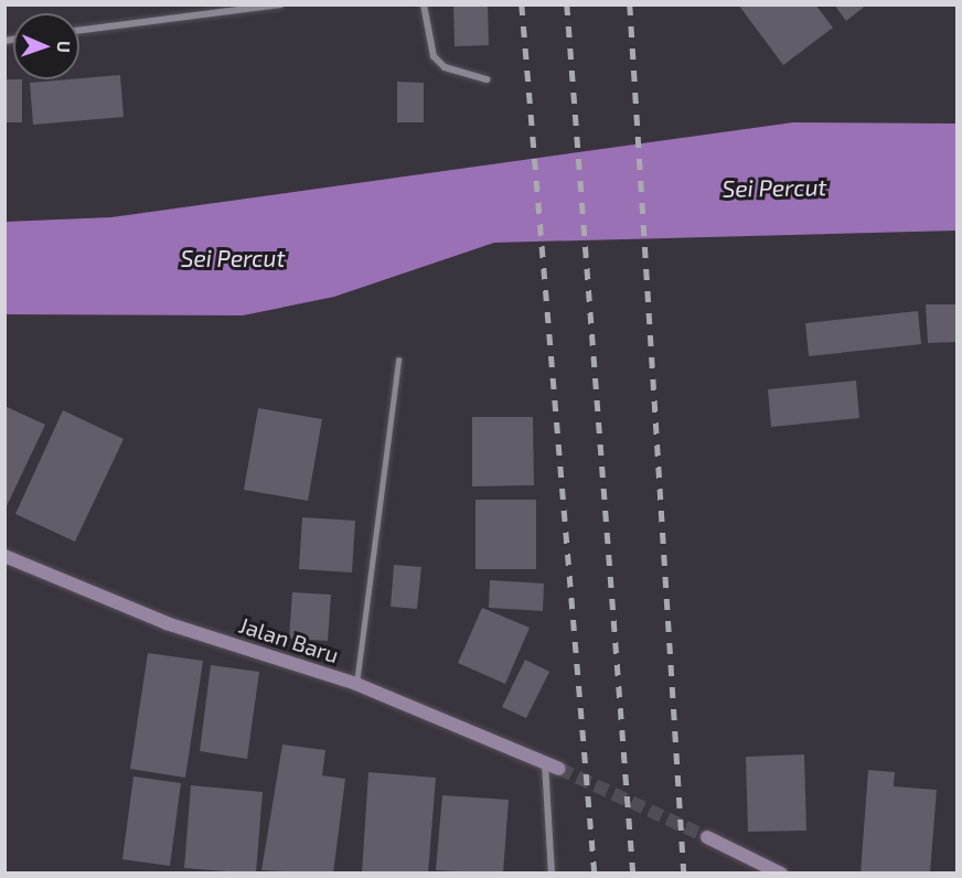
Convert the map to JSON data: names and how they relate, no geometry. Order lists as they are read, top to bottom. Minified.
{"streets":{"main road":["Jalan Baru"]},"water":["Sei Percut"],"north":"right"}
